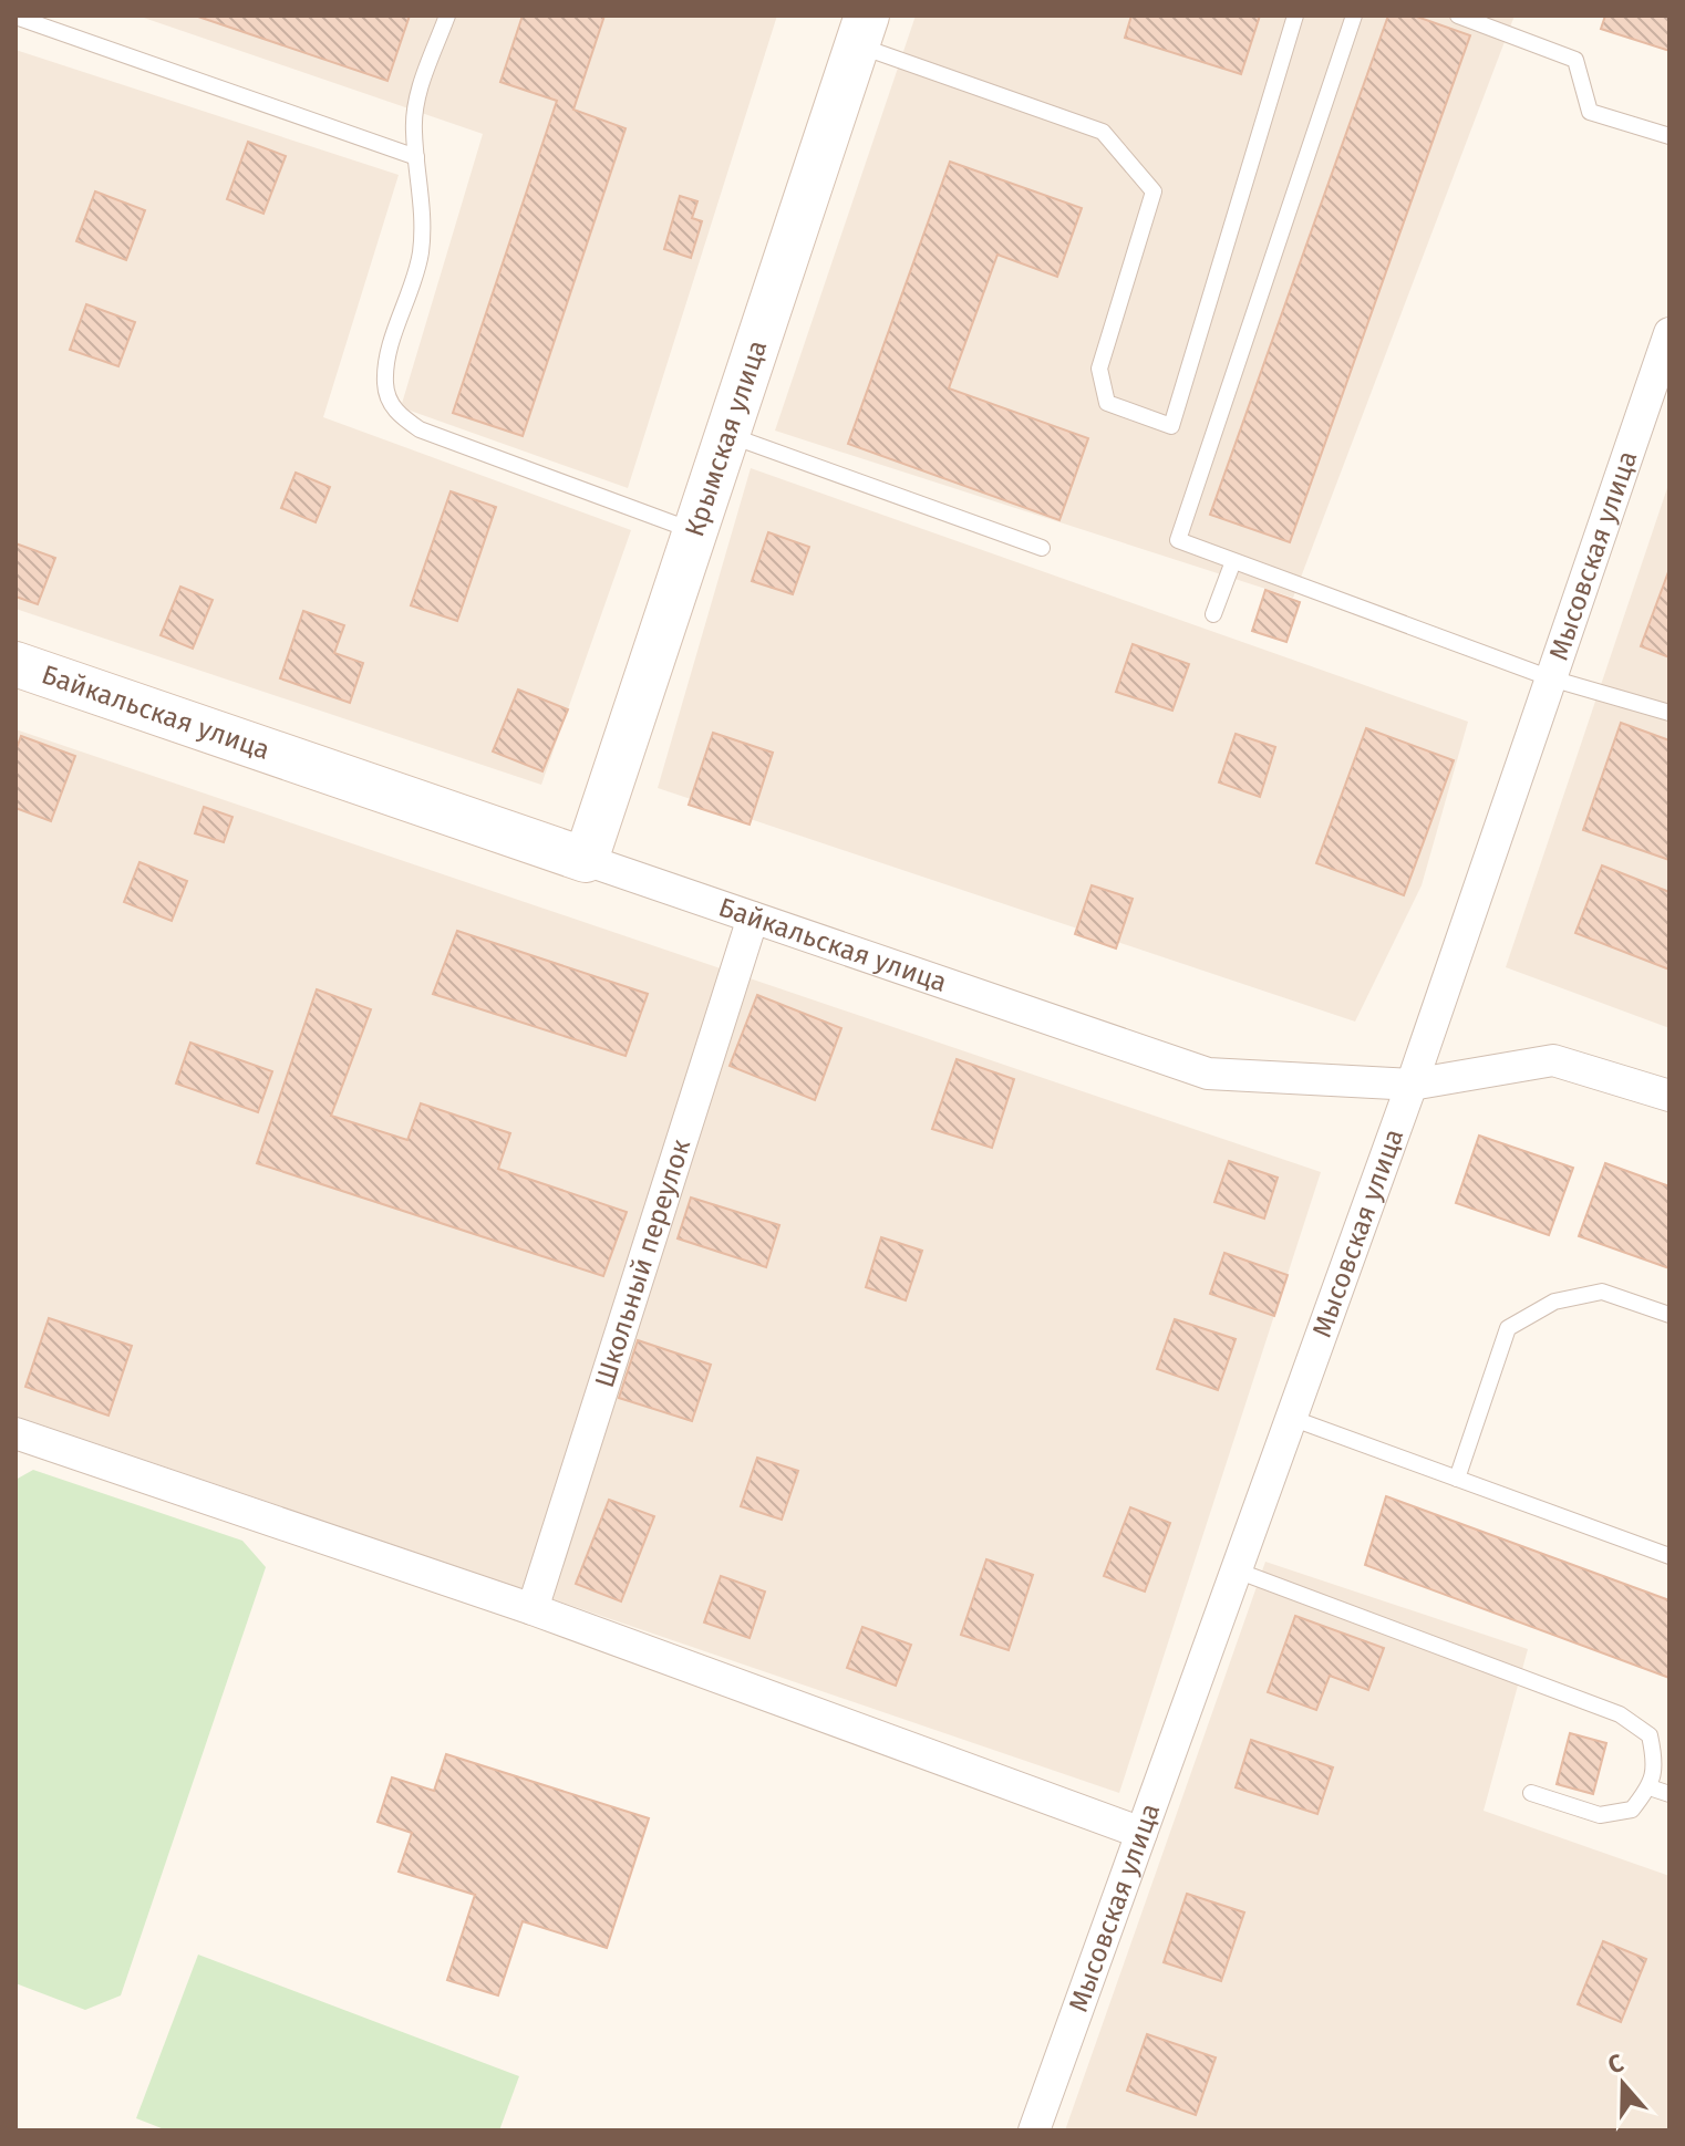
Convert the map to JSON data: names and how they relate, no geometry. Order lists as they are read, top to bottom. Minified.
{"streets":{"main road":["Крымская улица","Байкальская улица"],"street":["Мысовская улица","Школьный переулок"]},"crossings":[["Крымская улица","Байкальская улица"],["Мысовская улица","Байкальская улица"],["Байкальская улица","Школьный переулок"]],"north":"top"}
